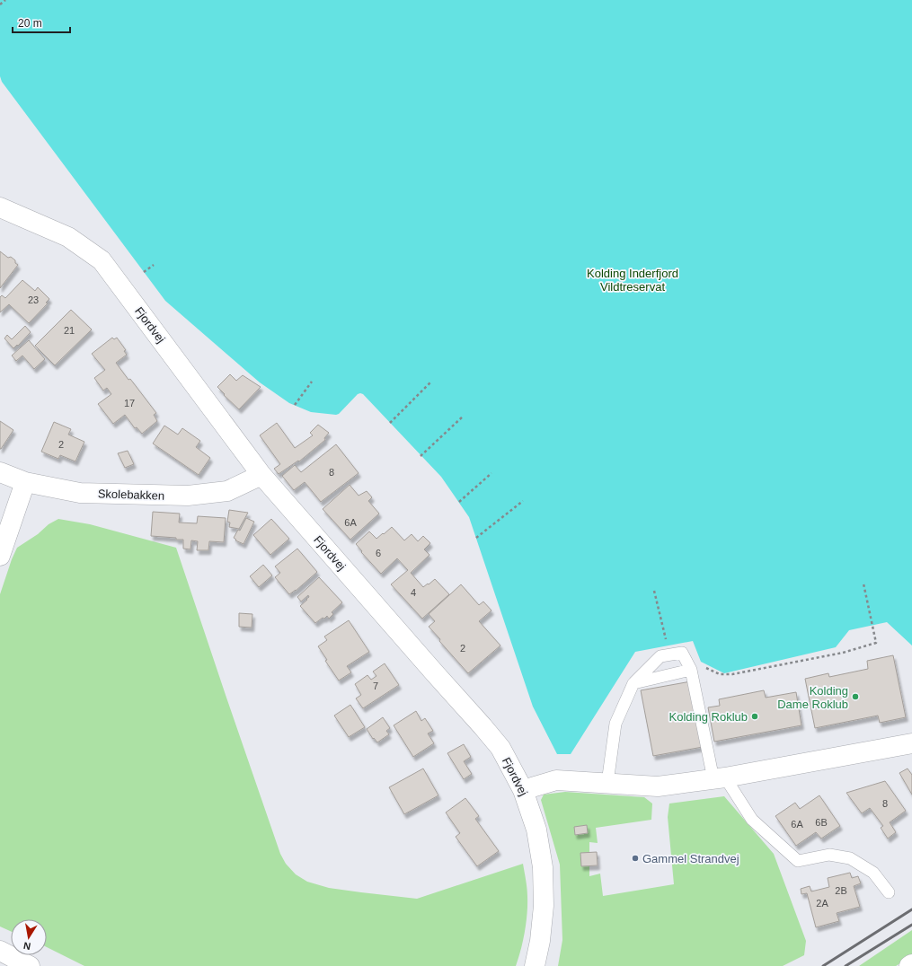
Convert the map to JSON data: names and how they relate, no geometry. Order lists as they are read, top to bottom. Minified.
{"streets":{"street":["Fjordvej","Skolebakken"]},"crossings":[["Fjordvej","Skolebakken"]],"parks":["Kolding Inderfjord Vildtreservat"],"places":["Kolding Dame Roklub","Kolding Roklub","Gammel Strandvej"],"house_numbers":["23","21","17","2","8","6A","6","4","2","7","8","6B","6A","2B","2A"],"scale_bar":"20 m","north":"bottom"}
